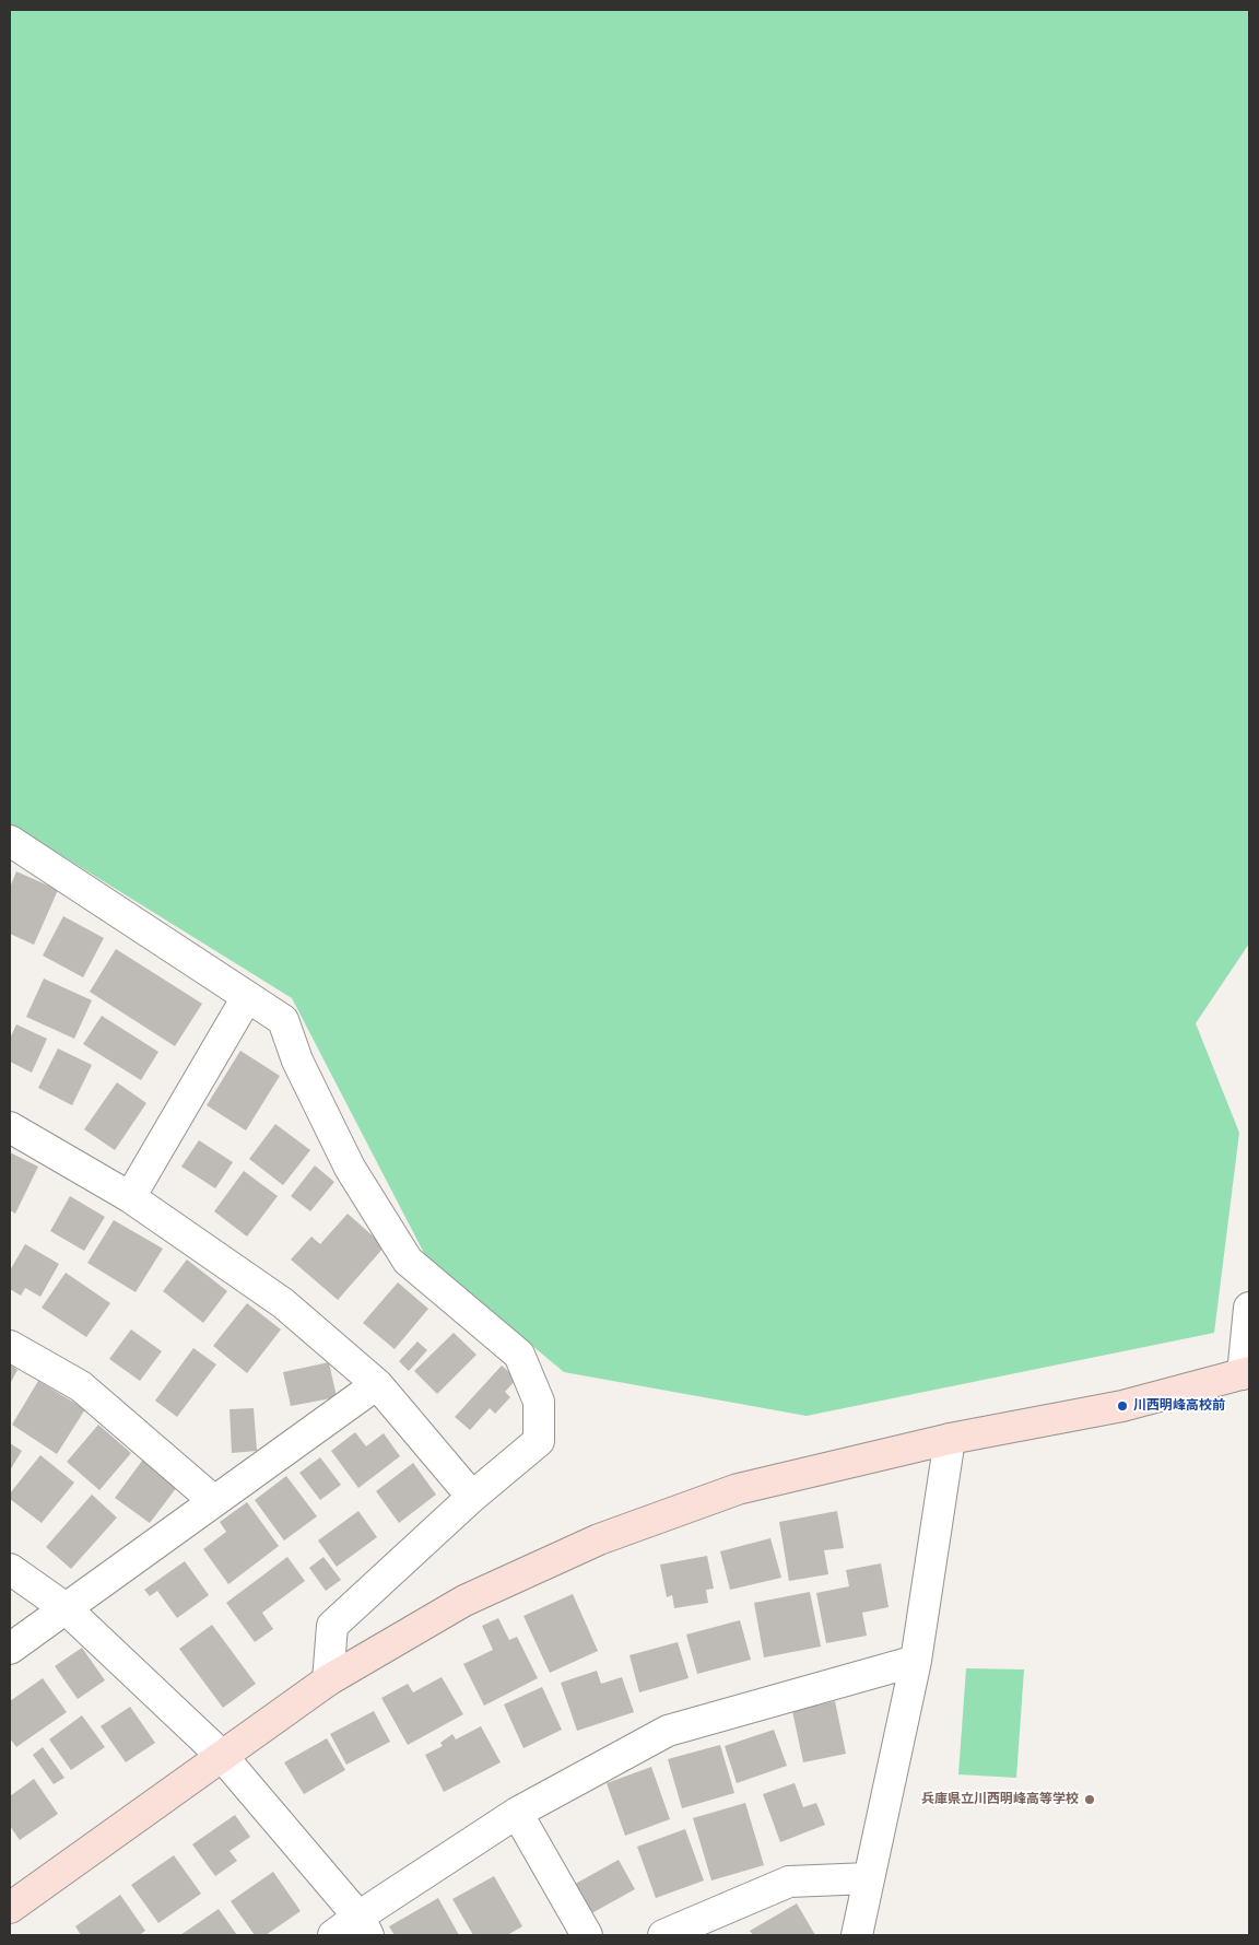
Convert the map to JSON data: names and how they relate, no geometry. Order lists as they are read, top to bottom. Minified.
{"places":["川西明峰高校前","兵庫県立川西明峰高等学校"]}
